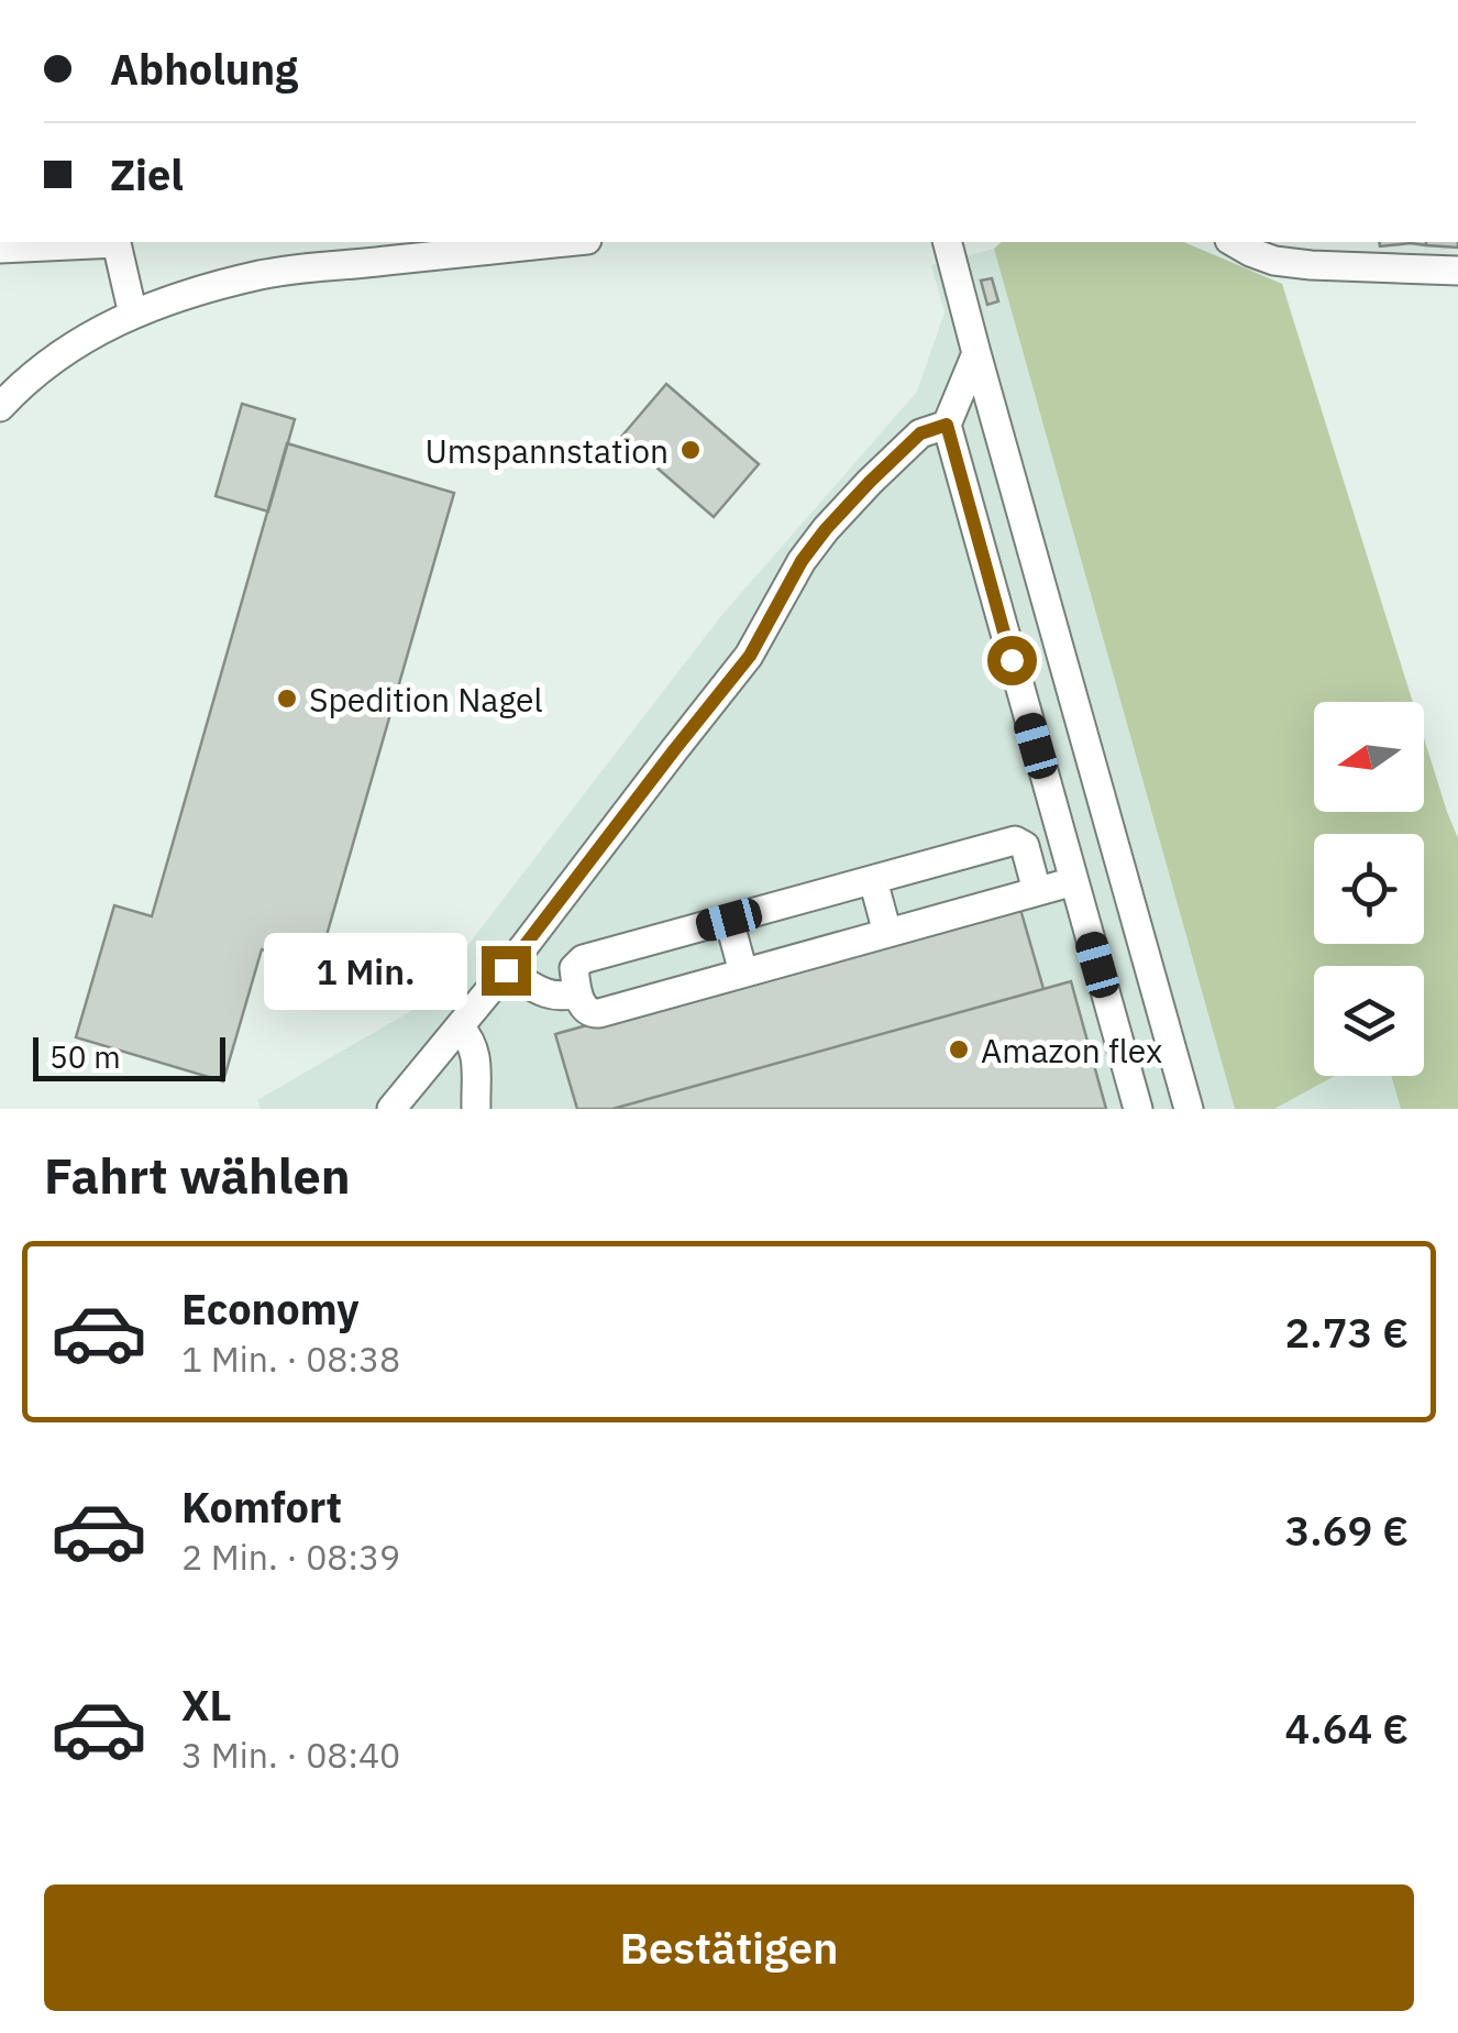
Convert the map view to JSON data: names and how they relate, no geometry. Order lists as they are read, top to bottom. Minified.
{"places":["Umspannstation","Spedition Nagel","Amazon flex"],"scale_bar":"50 m","north":"left","page":{"banner":["Abholung","Ziel"],"bubble":"1 Min.","scale":"50 m","heading":"Fahrt wählen","list":[{"name":"Economy","note":"1 Min. · 08:38","value":"2.73 €"},{"name":"Komfort","note":"2 Min. · 08:39","value":"3.69 €"},{"name":"XL","note":"3 Min. · 08:40","value":"4.64 €"}],"buttons":"Bestätigen"}}
